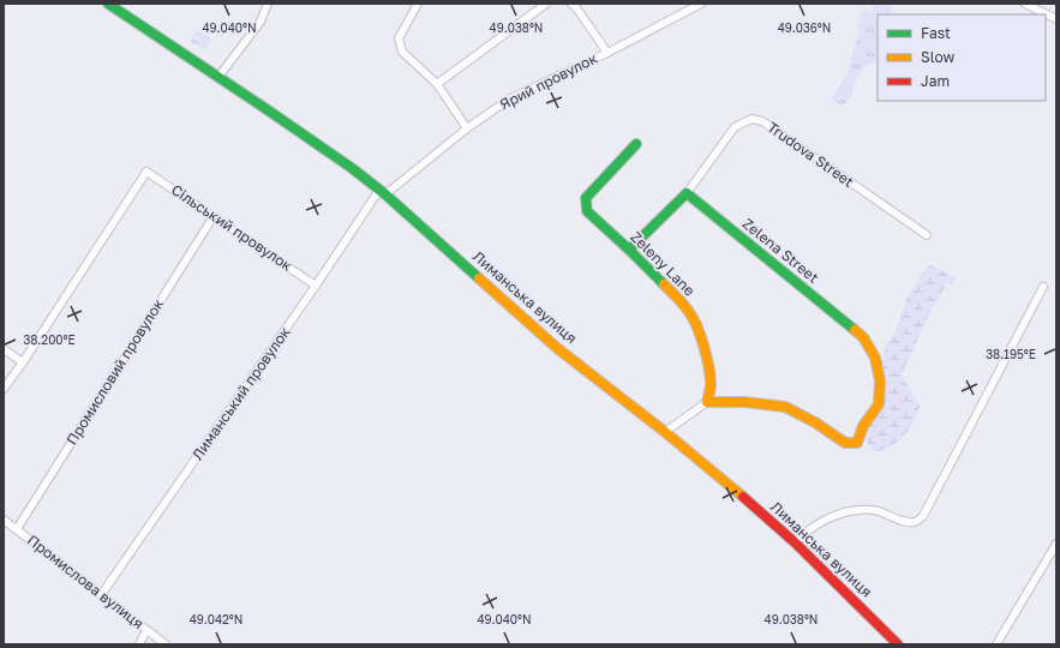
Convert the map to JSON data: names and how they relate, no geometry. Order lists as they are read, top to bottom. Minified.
{"streets":{"street":["Ярий провулок","Trudova Street","Сільський провулок","Zelena Street","Zeleny Lane","Лиманська вулиця","Промисловий провулок","Лиманський провулок","Промислова вулиця"]},"crossings":[["Ярий провулок","Лиманська вулиця"],["Ярий провулок","Лиманський провулок"],["Trudova Street","Zelena Street"],["Сільський провулок","Промисловий провулок"],["Сільський провулок","Лиманський провулок"],["Zelena Street","Zeleny Lane"],["Лиманська вулиця","Лиманський провулок"],["Промисловий провулок","Промислова вулиця"],["Лиманський провулок","Промислова вулиця"]],"legend":["Fast","Slow","Jam"],"coordinates":["49.040°N","49.038°N","49.036°N","38.200°E","38.195°E","49.042°N"]}
